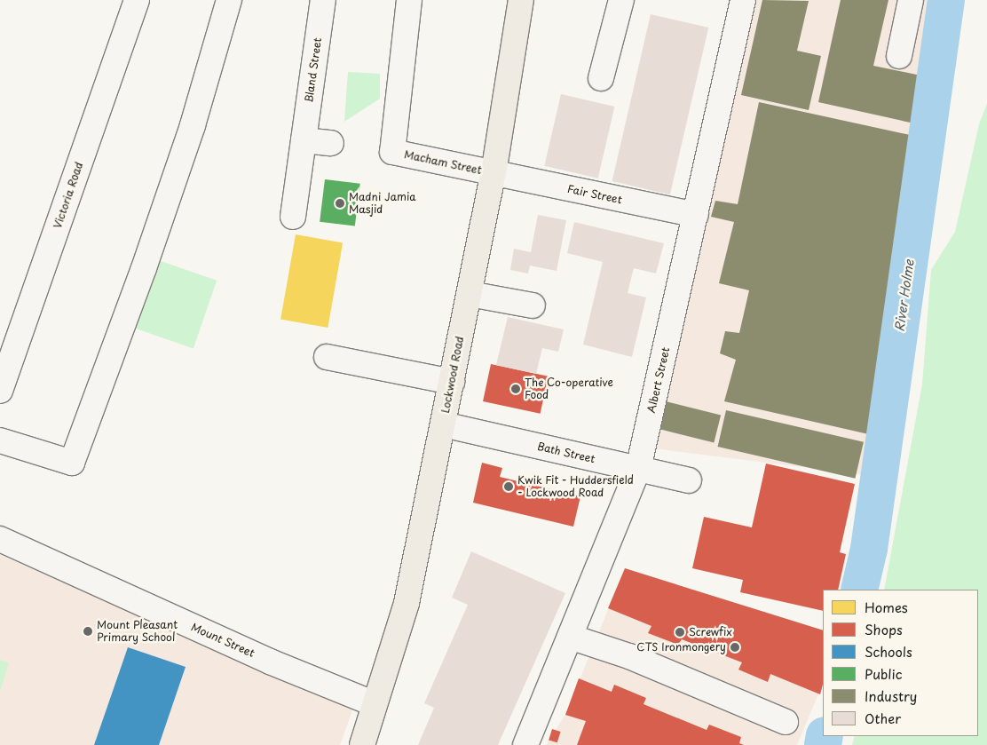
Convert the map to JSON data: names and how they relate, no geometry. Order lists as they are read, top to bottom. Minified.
{"streets":{"main road":["Lockwood Road"],"street":["Bland Street","Macham Street","Fair Street","Victoria Road","Albert Street","Bath Street","Mount Street"]},"crossings":[["Macham Street","Fair Street"],["Macham Street","Lockwood Road"],["Fair Street","Lockwood Road"],["Fair Street","Albert Street"],["Lockwood Road","Bath Street"],["Lockwood Road","Mount Street"],["Albert Street","Bath Street"]],"water":["River Holme"],"places":["Madni Jamia Masjid","The Co-operative Food","Kwik Fit - Huddersfield - Lockwood Road","Mount Pleasant Primary School","Screwfix","CTS Ironmongery"],"legend":["Homes","Shops","Schools","Public","Industry","Other"]}
